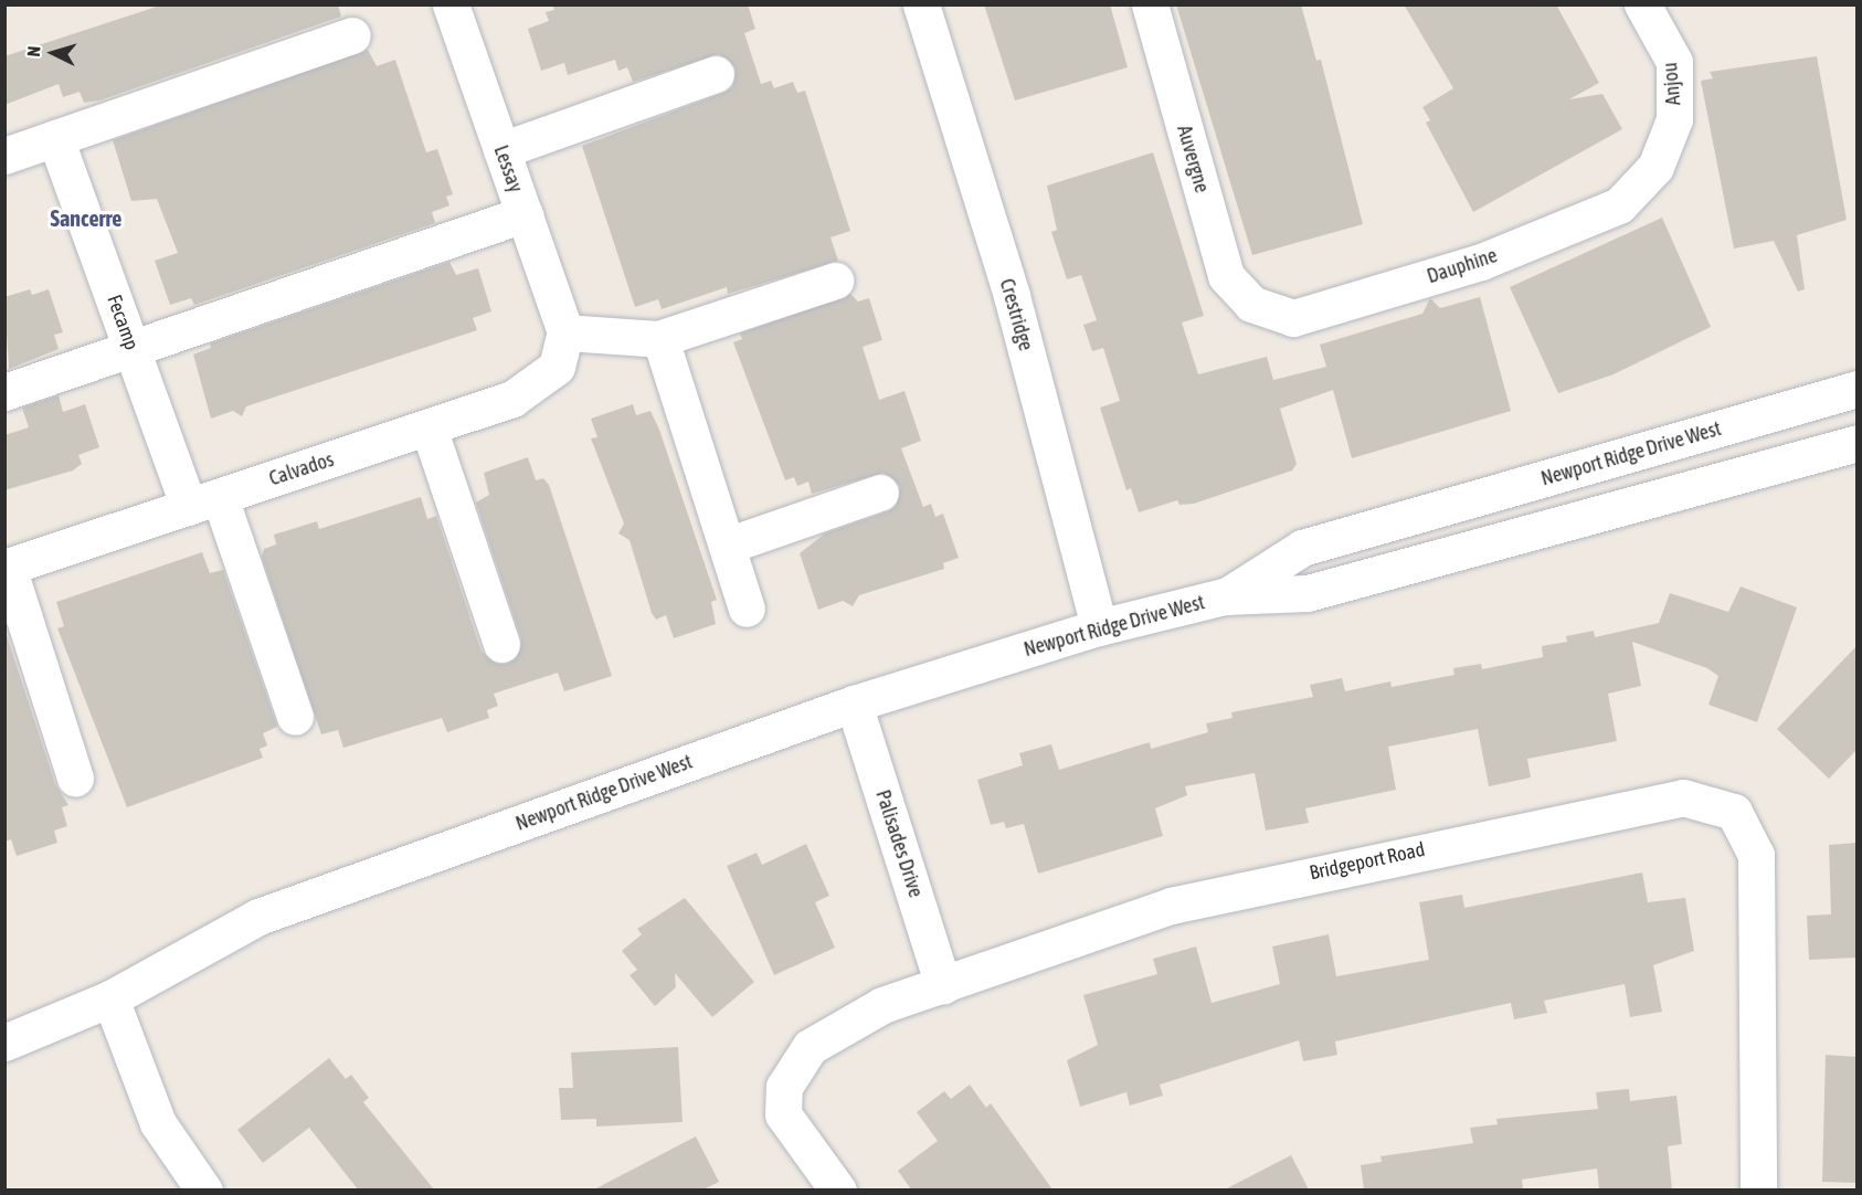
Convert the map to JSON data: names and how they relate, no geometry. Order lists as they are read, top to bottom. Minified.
{"streets":{"street":["Anjou","Auvergne","Lessay","Dauphine","Crestridge","Fecamp","Newport Ridge Drive West","Calvados","Palisades Drive","Bridgeport Road"]},"crossings":[["Anjou","Dauphine"],["Auvergne","Dauphine"],["Lessay","Calvados"],["Crestridge","Newport Ridge Drive West"],["Fecamp","Calvados"],["Newport Ridge Drive West","Palisades Drive"],["Palisades Drive","Bridgeport Road"]],"districts":["Sancerre"],"north":"left"}
